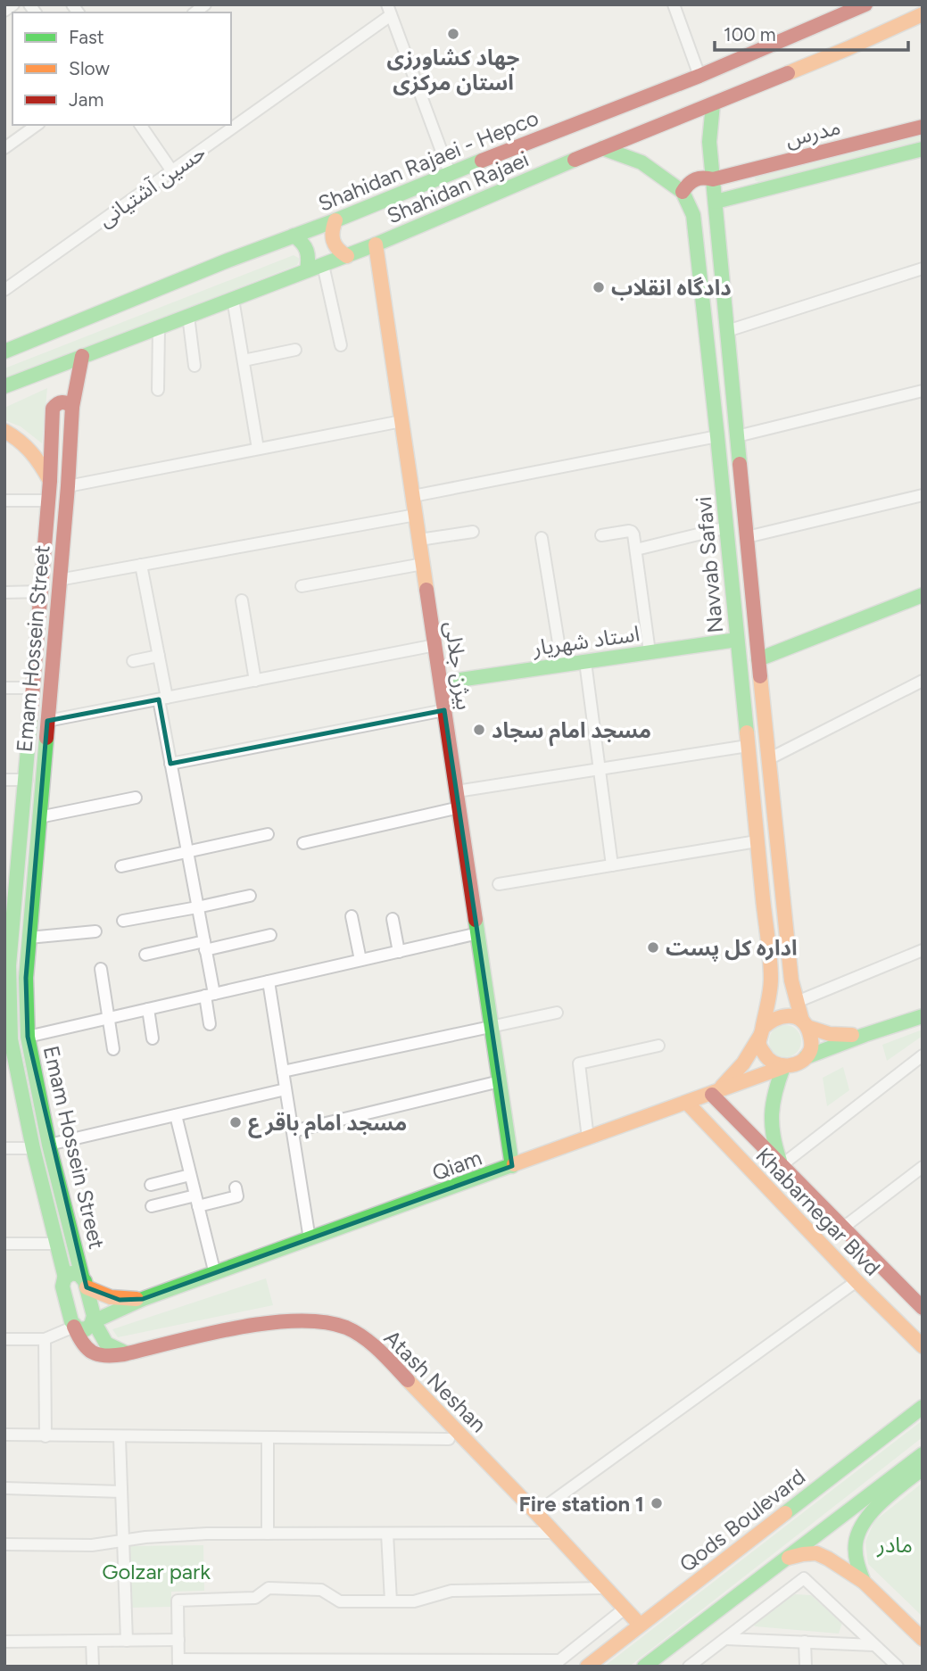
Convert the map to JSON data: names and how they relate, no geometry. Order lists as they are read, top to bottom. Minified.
{"streets":{"street":["مدرس","Shahidan Rajaei - Hepco","حسین آشتیانی","Shahidan Rajaei","Navvab Safavi","استاد شهریار","Emam Hossein Street","بیژن جلالی","Qiam","Khabarnegar Blvd","Atash Neshan","Qods Boulevard"]},"crossings":[["مدرس","Navvab Safavi"],["Shahidan Rajaei","Navvab Safavi"],["Shahidan Rajaei","Emam Hossein Street"],["Shahidan Rajaei","بیژن جلالی"],["Navvab Safavi","استاد شهریار"],["Navvab Safavi","Qiam"],["استاد شهریار","بیژن جلالی"],["Emam Hossein Street","Qiam"],["Emam Hossein Street","Atash Neshan"],["بیژن جلالی","Qiam"],["Qiam","Khabarnegar Blvd"],["Qiam","Atash Neshan"],["Atash Neshan","Qods Boulevard"]],"parks":["مادر","Golzar park"],"places":["جهاد کشاورزی استان مرکزی","دادگاه انقلاب","مسجد امام سجاد","اداره کل پست","مسجد امام باقر ع","Fire station 1"],"legend":["Fast","Slow","Jam"],"scale_bar":"100 m"}
